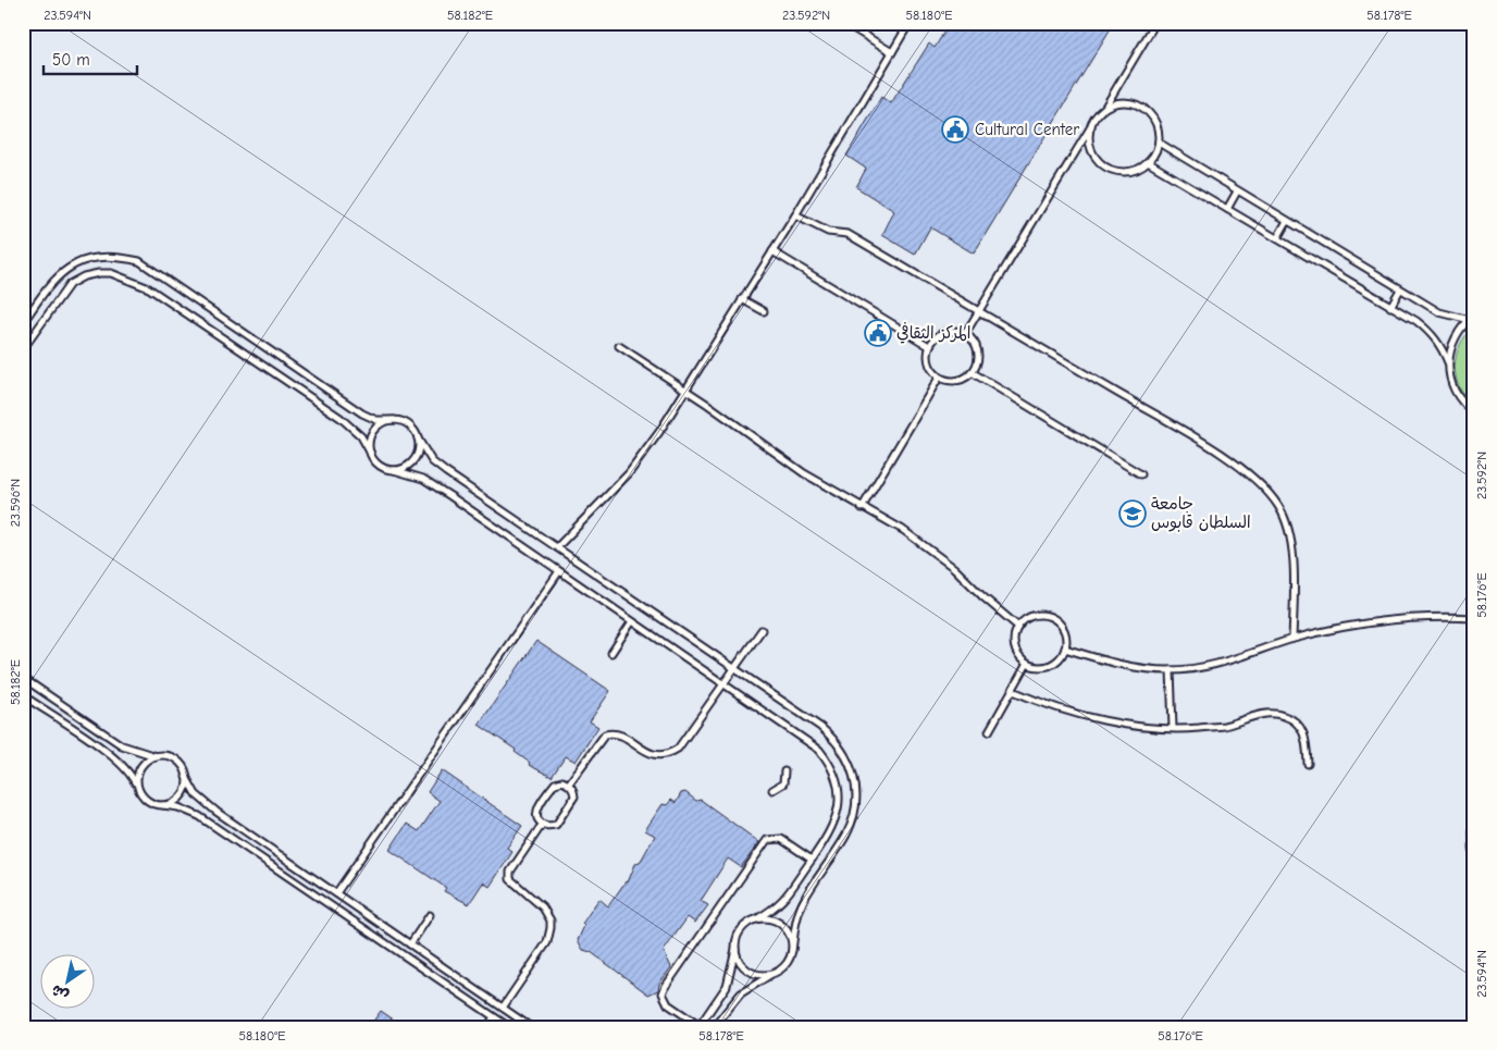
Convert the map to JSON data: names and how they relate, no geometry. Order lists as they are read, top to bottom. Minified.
{"places":{"public building":["Cultural Center","المركز الثقافي"],"school or university":["جامعة السلطان قابوس"]},"scale_bar":"50 m","north":"bottom left","coordinates":["23.594°N","58.182°E","23.592°N","58.180°E","58.178°E","23.596°N","58.176°E"]}
